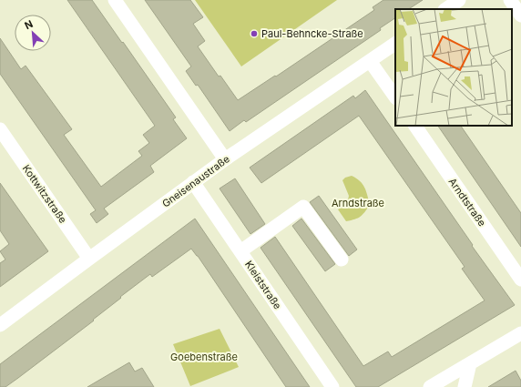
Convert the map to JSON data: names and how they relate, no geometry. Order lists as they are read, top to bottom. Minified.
{"streets":{"street":["Gneisenaustraße","Kottwitzstraße","Arndtstraße","Kleiststraße"]},"crossings":[["Gneisenaustraße","Kottwitzstraße"],["Gneisenaustraße","Kleiststraße"]],"parks":["Arndstraße","Goebenstraße"],"places":["Paul-Behncke-Straße"],"north":"top left"}
